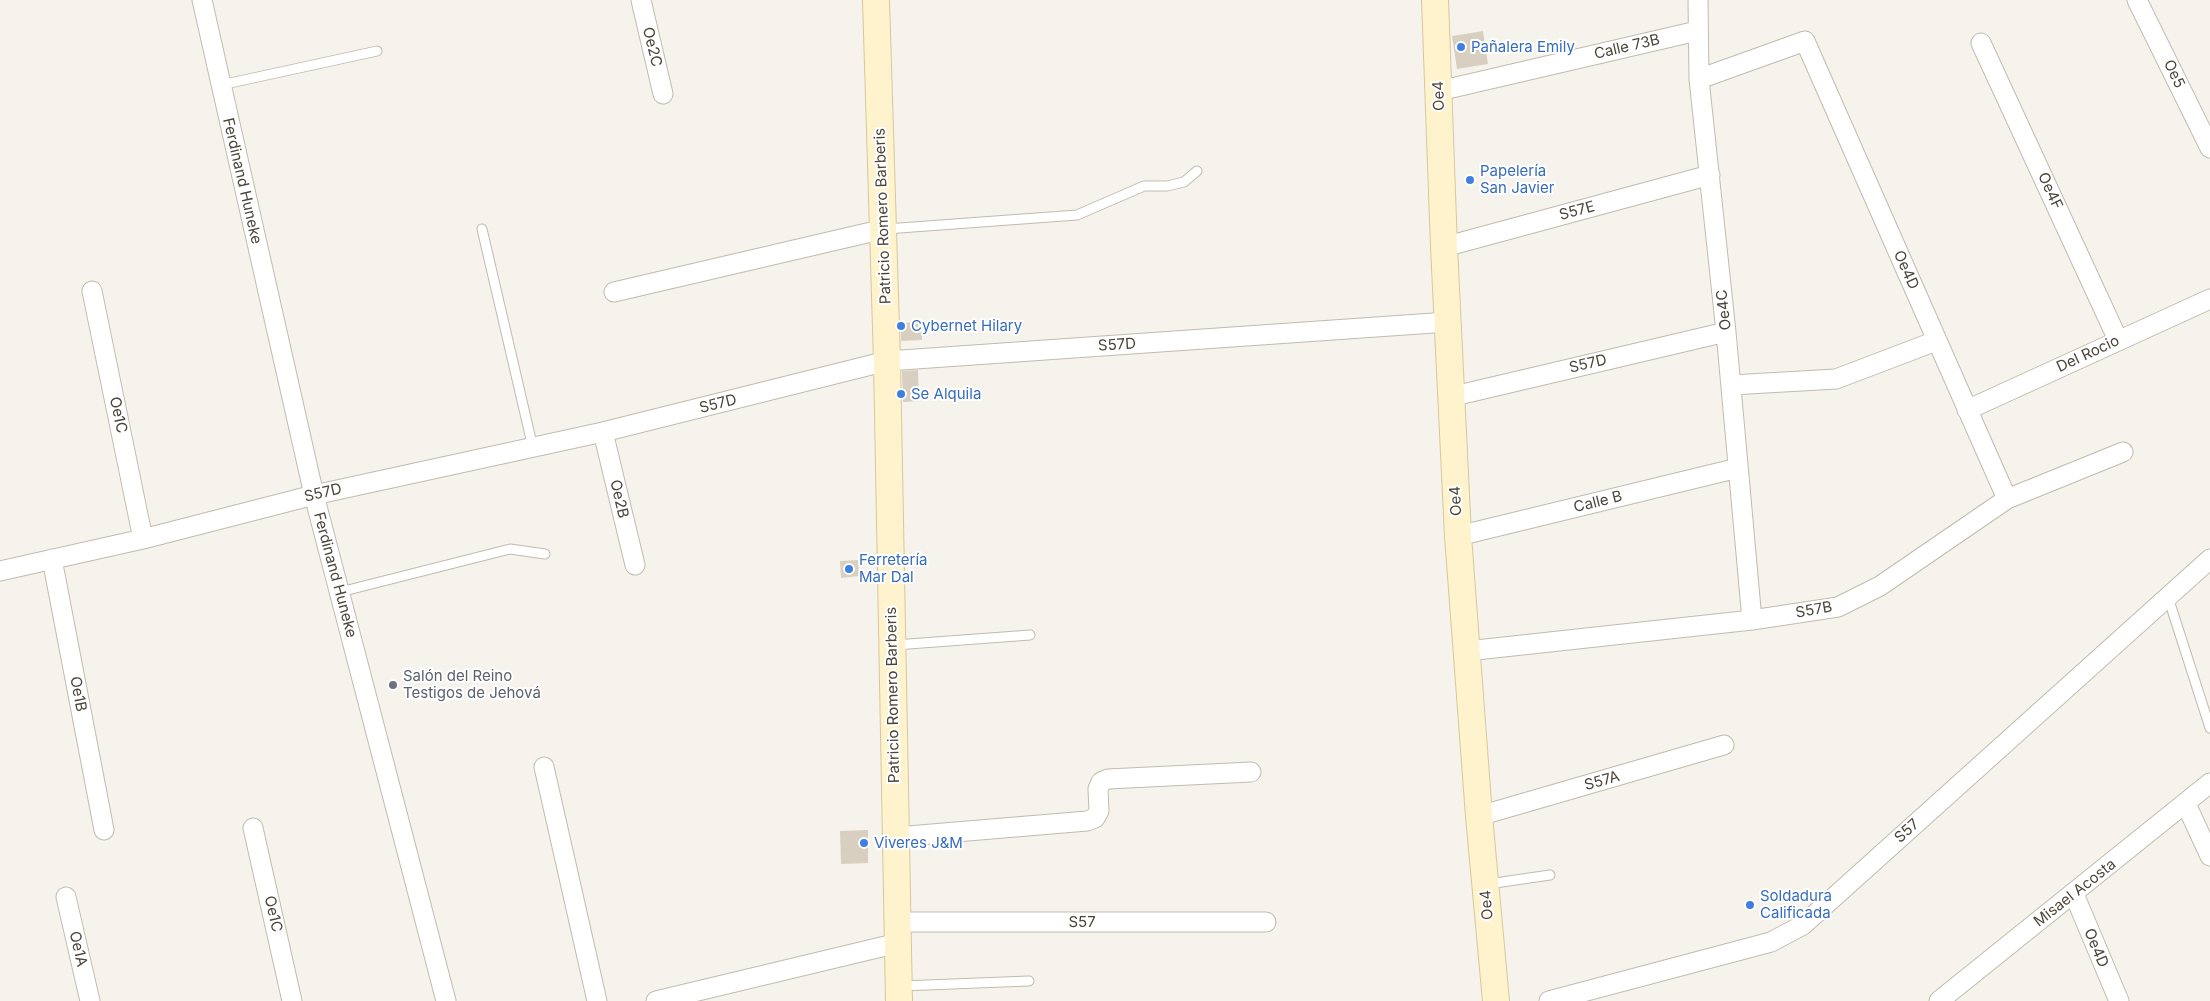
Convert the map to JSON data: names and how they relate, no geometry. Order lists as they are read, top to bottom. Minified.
{"streets":{"street":["Oe2C","Calle 73B","Oe5","Oe4","Ferdinand Huneke","Oe4F","S57E","Patricio Romero Barberis","Oe4D","Oe4C","S57D","Del Rocio","Oe1C","Oe2B","Calle B","S57B","Oe1B","S57A","S57","Misael Acosta","Oe1A"]},"crossings":[["Calle 73B","Oe4"],["Calle 73B","Oe4C"],["Oe4","S57E"],["Oe4","S57D"],["Oe4","Calle B"],["Oe4","S57B"],["Oe4","S57A"],["Ferdinand Huneke","S57D"],["Oe4F","Del Rocio"],["S57E","Oe4C"],["Patricio Romero Barberis","S57D"],["Patricio Romero Barberis","S57"],["Oe4D","Oe4C"],["Oe4D","Del Rocio"],["Oe4D","S57B"],["Oe4D","Misael Acosta"],["Oe4C","S57D"],["Oe4C","Calle B"],["Oe4C","S57B"],["S57D","Oe1C"],["S57D","Oe2B"],["S57D","Oe1B"]],"places":["Pañalera Emily","Papelería San Javier","Cybernet Hilary","Se Alquila","Ferretería Mar Dal","Salón del Reino Testigos de Jehová","Viveres J&M","Soldadura Calificada"]}
